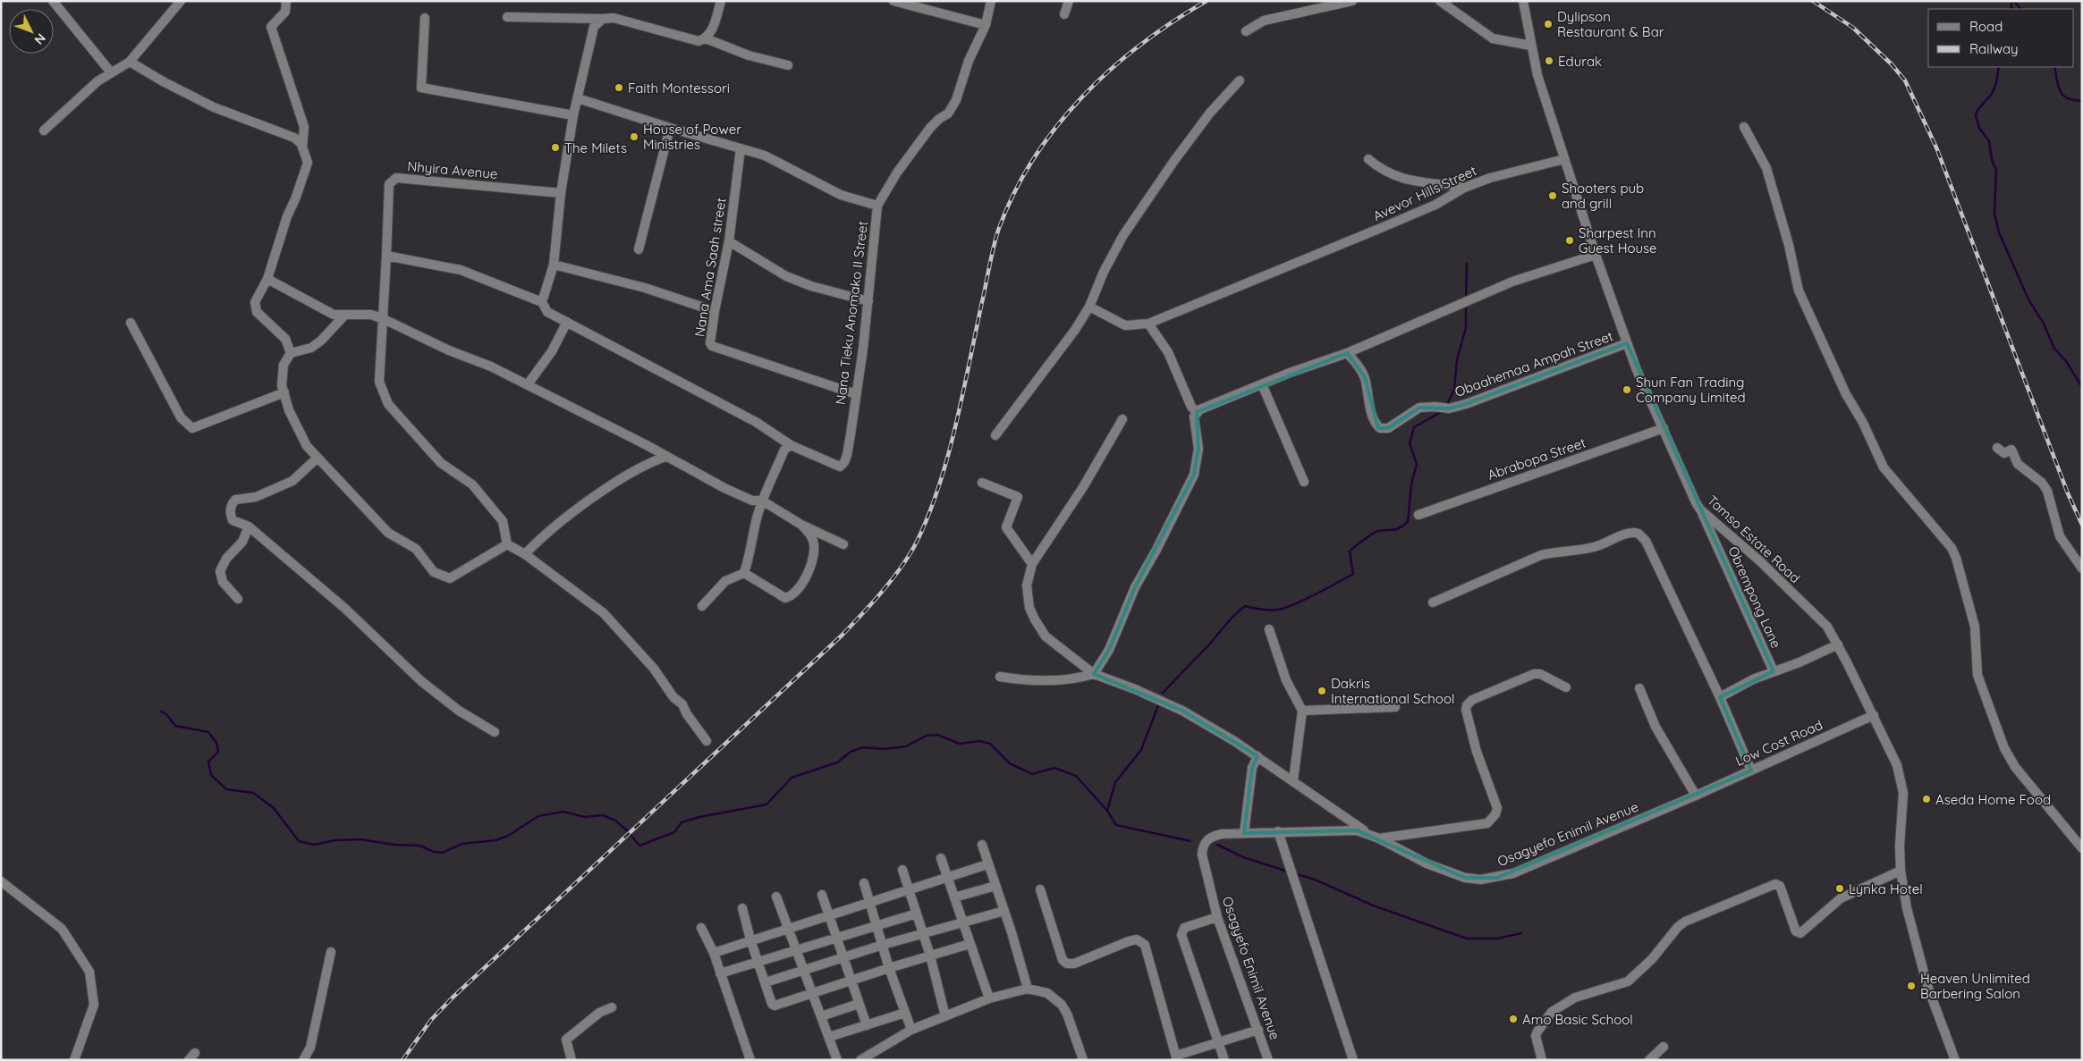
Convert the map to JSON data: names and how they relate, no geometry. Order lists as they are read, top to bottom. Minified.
{"streets":{"street":["Nhyira Avenue","Avevor Hills Street","Nana Ama Saah street","Nana Tieku Anomako II Street","Obaahemaa Ampah Street","Abrabopa Street","Tamso Estate Road","Obrempong Lane","Low Cost Road","Osagyefo Enimil Avenue"]},"crossings":[["Avevor Hills Street","Tamso Estate Road"],["Nana Ama Saah street","Nana Tieku Anomako II Street"],["Obaahemaa Ampah Street","Tamso Estate Road"],["Abrabopa Street","Tamso Estate Road"],["Tamso Estate Road","Obrempong Lane"],["Tamso Estate Road","Low Cost Road"],["Low Cost Road","Osagyefo Enimil Avenue"]],"places":["Dylipson Restaurant & Bar","Edurak","Faith Montessori","House of Power Ministries","The Milets","Shooters pub and grill","Sharpest Inn Guest House","Shun Fan Trading Company Limited","Dakris International School","Aseda Home Food","Lynka Hotel","Heaven Unlimited Barbering Salon","Amo Basic School"],"legend":["Road","Railway"],"north":"bottom right"}
